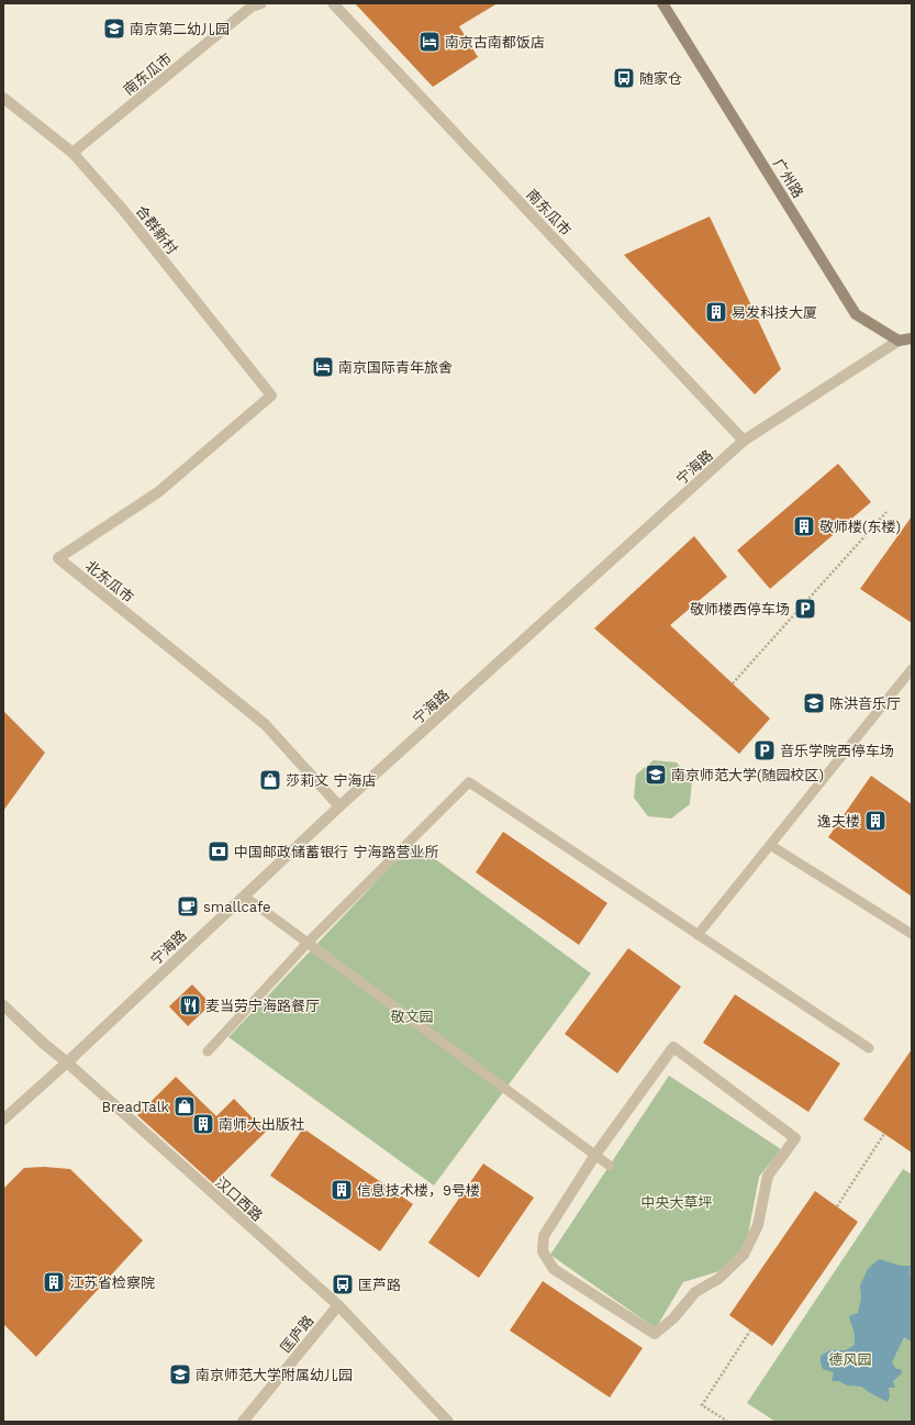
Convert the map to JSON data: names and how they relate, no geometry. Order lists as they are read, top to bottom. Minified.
{"streets":{"main road":["广州路"],"street":["南东瓜市","合群新村","宁海路","北东瓜市","汉口西路","匡庐路"]},"crossings":[["南东瓜市","合群新村"],["南东瓜市","宁海路"],["广州路","宁海路"],["合群新村","北东瓜市"],["宁海路","北东瓜市"],["宁海路","汉口西路"],["汉口西路","匡庐路"]],"parks":["敬文园","中央大草坪","德风园"],"places":{"school or university":["南京第二幼儿园","陈洪音乐厅","南京师范大学(随园校区)","南京师范大学附属幼儿园"],"hotel":["南京古南都饭店","南京国际青年旅舍"],"bus stop":["随家仓","匡芦路"],"building":["易发科技大厦","敬师楼(东楼)","逸夫楼","南师大出版社","信息技术楼，9号楼","江苏省检察院"],"parking":["敬师楼西停车场","音乐学院西停车场"],"shop":["莎莉文 宁海店","BreadTalk"],"bank":["中国邮政储蓄银行 宁海路营业所"],"cafe":["smallcafe"],"restaurant":["麦当劳宁海路餐厅"]}}
